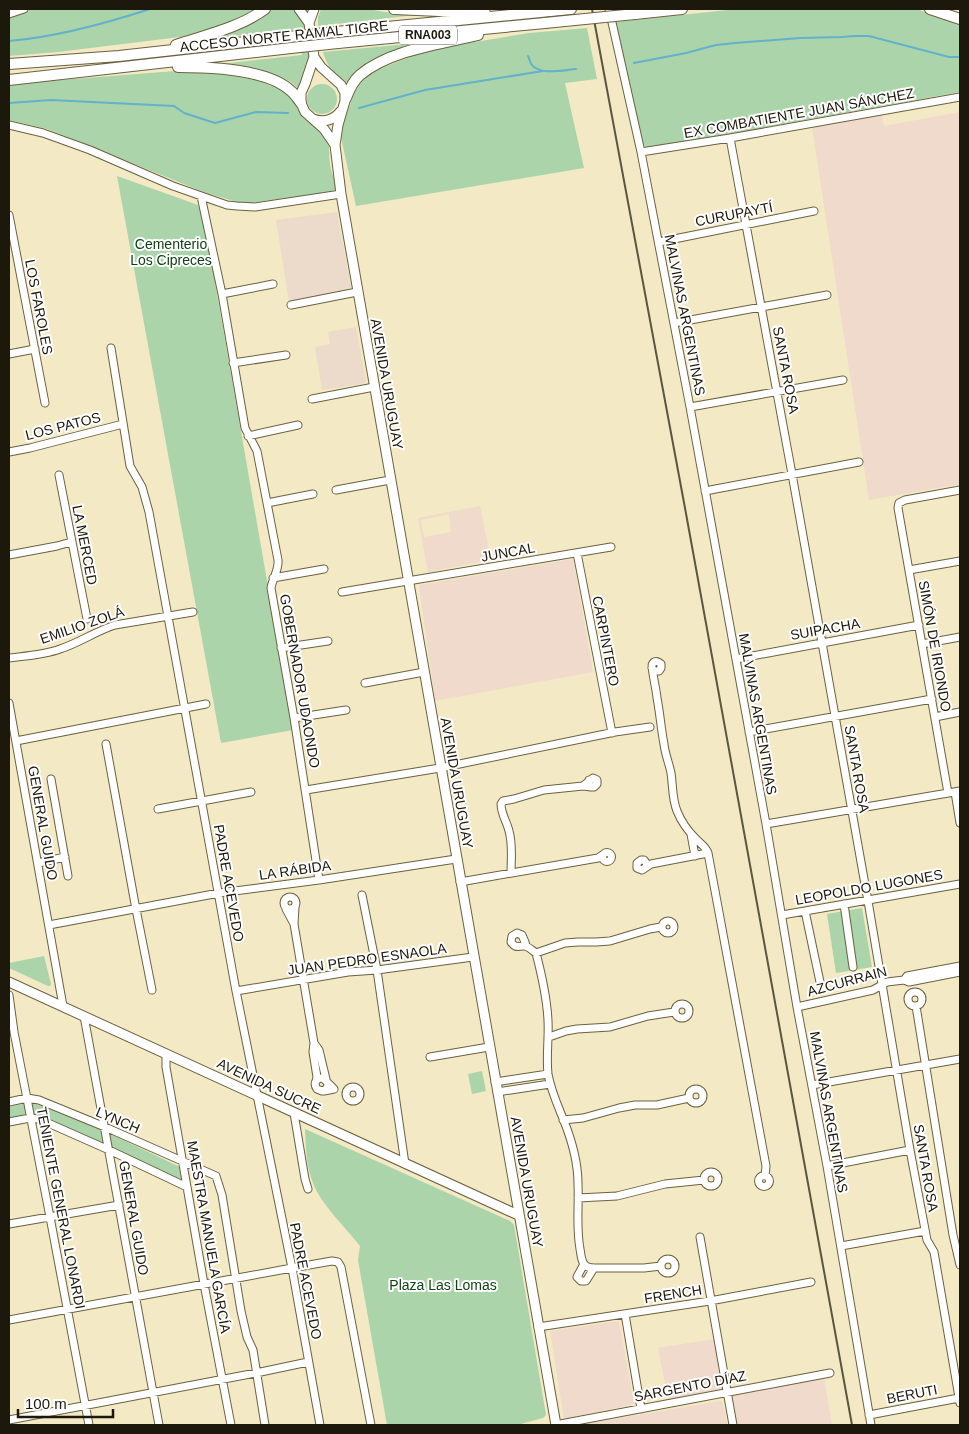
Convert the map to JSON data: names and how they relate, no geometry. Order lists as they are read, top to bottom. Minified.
{"streets":{"highway":["RNA003","ACCESO NORTE RAMAL TIGRE"],"main road":["AVENIDA URUGUAY","AVENIDA SUCRE"],"street":["EX COMBATIENTE JUAN SÁNCHEZ","CURUPAYTÍ","LOS FAROLES","MALVINAS ARGENTINAS","SANTA ROSA","LOS PATOS","LA MERCED","JUNCAL","EMILIO ZOLÁ","SUIPACHA","CARPINTERO","SIMÓN DE IRIONDO","GOBERNADOR UDAONDO","GENERAL GUIDO","LA RÁBIDA","PADRE ACEVEDO","LEOPOLDO LUGONES","JUAN PEDRO ESNAOLA","AZCURRAIN","LYNCH","TENIENTE GENERAL LONARDI","MAESTRA MANUELA GARCÍA","FRENCH","SARGENTO DÍAZ","BERUTI"]},"crossings":[["EX COMBATIENTE JUAN SÁNCHEZ","MALVINAS ARGENTINAS"],["EX COMBATIENTE JUAN SÁNCHEZ","SANTA ROSA"],["CURUPAYTÍ","MALVINAS ARGENTINAS"],["CURUPAYTÍ","SANTA ROSA"],["MALVINAS ARGENTINAS","SUIPACHA"],["MALVINAS ARGENTINAS","LEOPOLDO LUGONES"],["MALVINAS ARGENTINAS","AZCURRAIN"],["MALVINAS ARGENTINAS","BERUTI"],["SANTA ROSA","SUIPACHA"],["SANTA ROSA","LEOPOLDO LUGONES"],["SANTA ROSA","AZCURRAIN"],["SANTA ROSA","BERUTI"],["AVENIDA URUGUAY","JUNCAL"],["AVENIDA URUGUAY","LA RÁBIDA"],["AVENIDA URUGUAY","JUAN PEDRO ESNAOLA"],["AVENIDA URUGUAY","AVENIDA SUCRE"],["AVENIDA URUGUAY","FRENCH"],["AVENIDA URUGUAY","SARGENTO DÍAZ"],["LOS PATOS","PADRE ACEVEDO"],["JUNCAL","CARPINTERO"],["EMILIO ZOLÁ","PADRE ACEVEDO"],["SUIPACHA","SIMÓN DE IRIONDO"],["GOBERNADOR UDAONDO","LA RÁBIDA"],["GENERAL GUIDO","LA RÁBIDA"],["GENERAL GUIDO","AVENIDA SUCRE"],["GENERAL GUIDO","LYNCH"],["LA RÁBIDA","PADRE ACEVEDO"],["PADRE ACEVEDO","JUAN PEDRO ESNAOLA"],["PADRE ACEVEDO","AVENIDA SUCRE"],["AVENIDA SUCRE","MAESTRA MANUELA GARCÍA"],["LYNCH","TENIENTE GENERAL LONARDI"],["LYNCH","MAESTRA MANUELA GARCÍA"]],"parks":["Cementerio Los Cipreces","Plaza Las Lomas"],"scale_bar":"100 m"}
